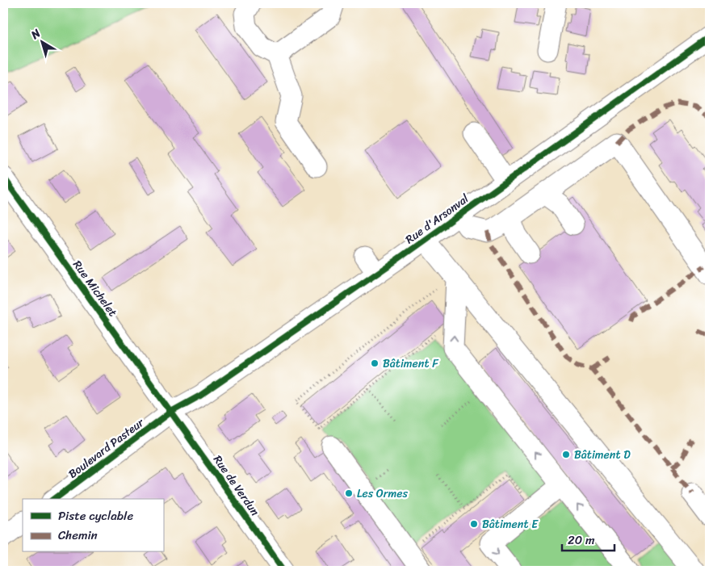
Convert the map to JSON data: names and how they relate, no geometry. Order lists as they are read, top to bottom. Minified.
{"streets":{"street":["Rue d'Arsonval","Rue Michelet","Boulevard Pasteur","Rue de Verdun"]},"crossings":[["Rue d'Arsonval","Rue Michelet"],["Rue d'Arsonval","Boulevard Pasteur"],["Rue d'Arsonval","Rue de Verdun"],["Rue Michelet","Boulevard Pasteur"],["Rue Michelet","Rue de Verdun"],["Boulevard Pasteur","Rue de Verdun"]],"places":["Bâtiment F","Bâtiment D","Les Ormes","Bâtiment E"],"legend":["Piste cyclable","Chemin"],"scale_bar":"20 m","north":"top left"}
